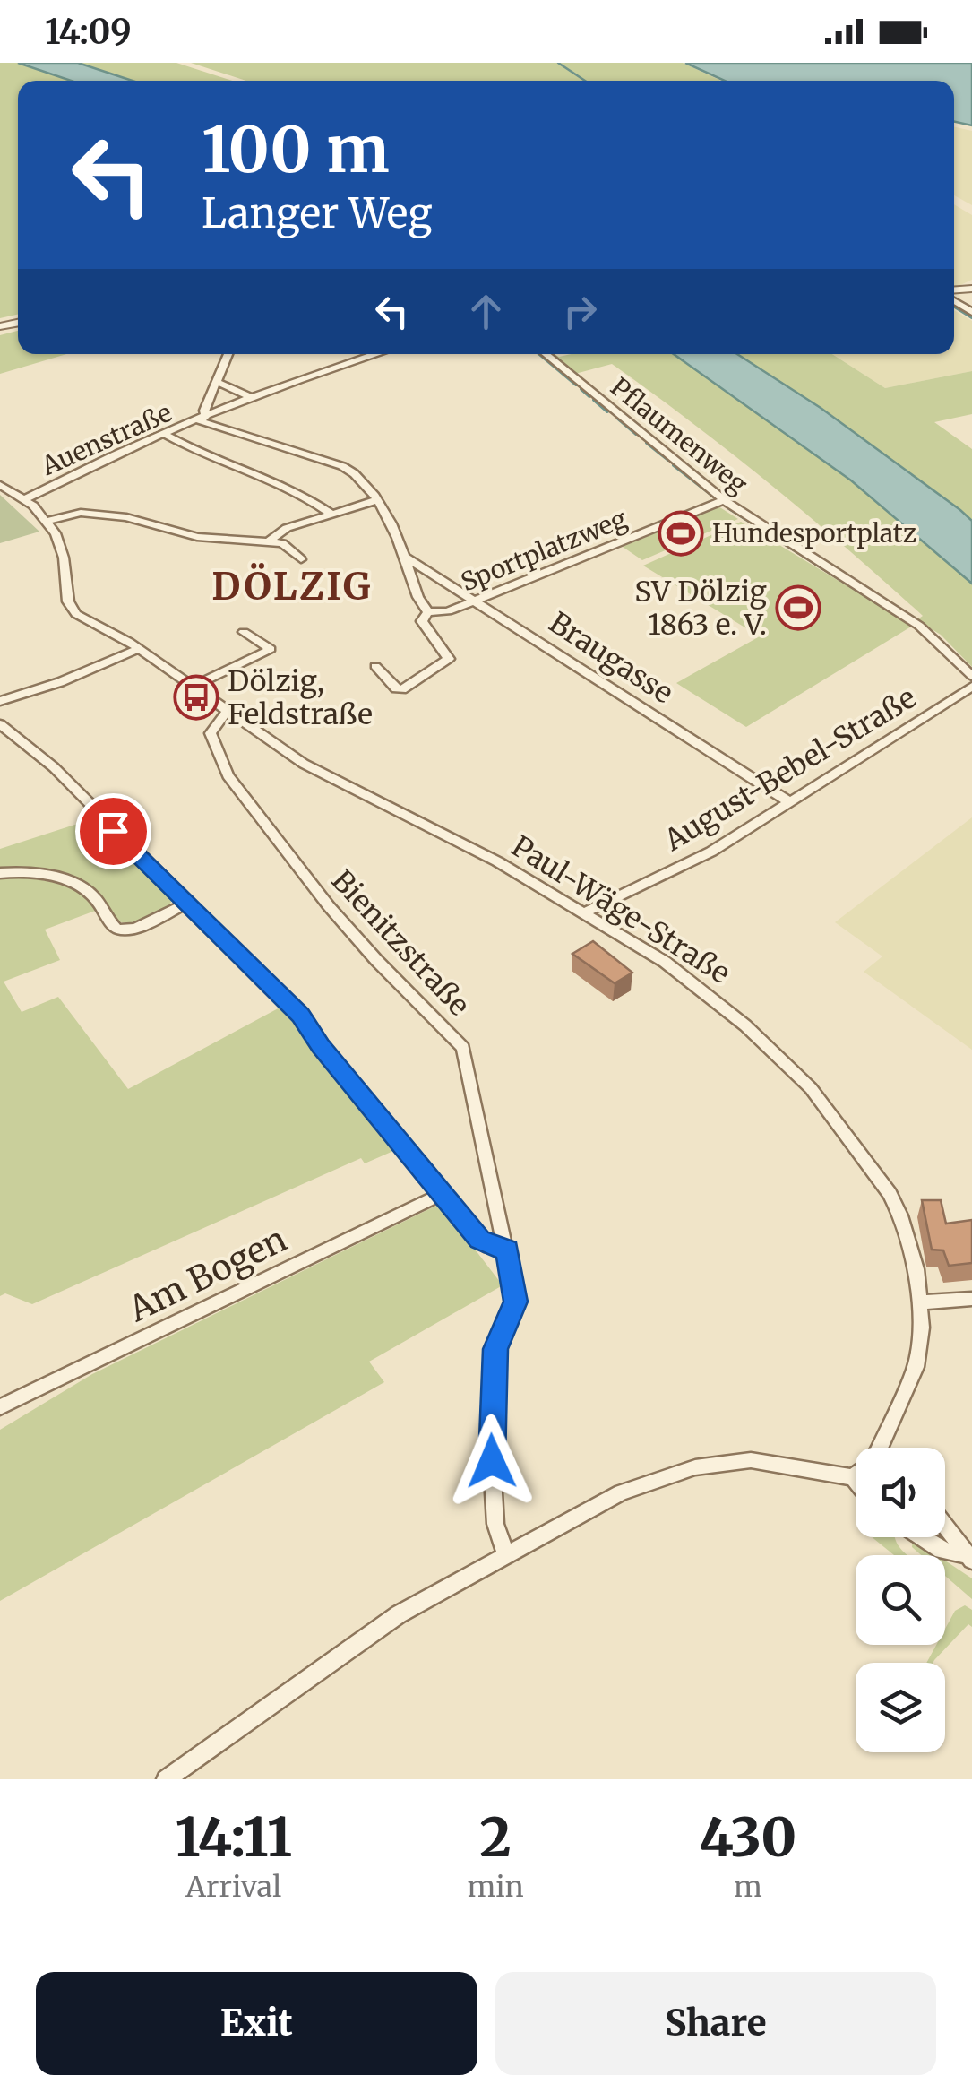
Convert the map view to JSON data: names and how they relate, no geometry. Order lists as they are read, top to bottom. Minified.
{"streets":{"street":["Pflaumenweg","Auenstraße","Sportplatzweg","Braugasse","August-Bebel-Straße","Paul-Wäge-Straße","Bienitzstraße","Am Bogen"]},"crossings":[["Pflaumenweg","Sportplatzweg"],["Auenstraße","Paul-Wäge-Straße"],["Sportplatzweg","Braugasse"],["Braugasse","August-Bebel-Straße"],["August-Bebel-Straße","Paul-Wäge-Straße"],["Paul-Wäge-Straße","Bienitzstraße"]],"districts":["DÖLZIG"],"places":{"sports":["Hundesportplatz","SV Dölzig 1863 e. V."],"bus stop":["Dölzig, Feldstraße"]},"page":{"status":"14:09","turn":["100 m","Langer Weg"],"eta":["14:11","Arrival","2","min","430","m"],"buttons":["Exit","Share"]}}
